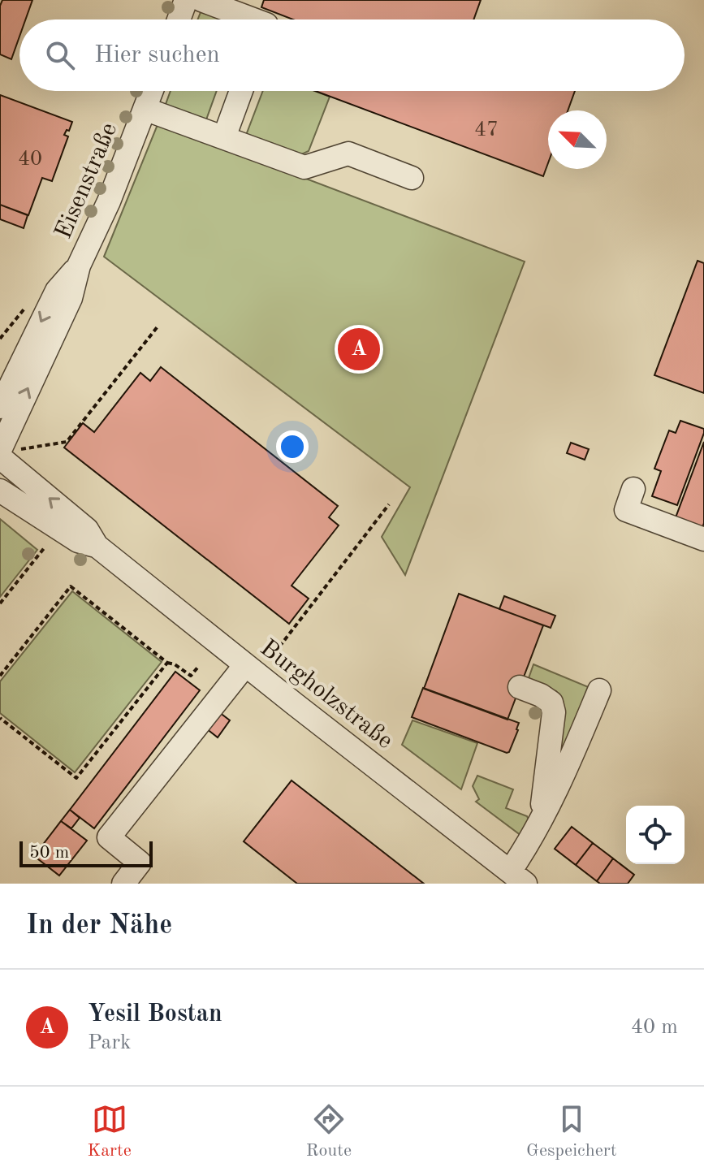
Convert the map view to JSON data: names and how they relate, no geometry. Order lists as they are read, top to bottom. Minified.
{"streets":{"street":["Eisenstraße","Burgholzstraße"]},"crossings":[["Eisenstraße","Burgholzstraße"]],"house_numbers":["47","40"],"scale_bar":"50 m","north":"top left","page":{"search":"Hier suchen","pins":"A","scale":"50 m","heading":"In der Nähe","list":[{"mark":"A","name":"Yesil Bostan","note":"Park","value":"40 m"}],"nav":["Karte","Route","Gespeichert"]}}
